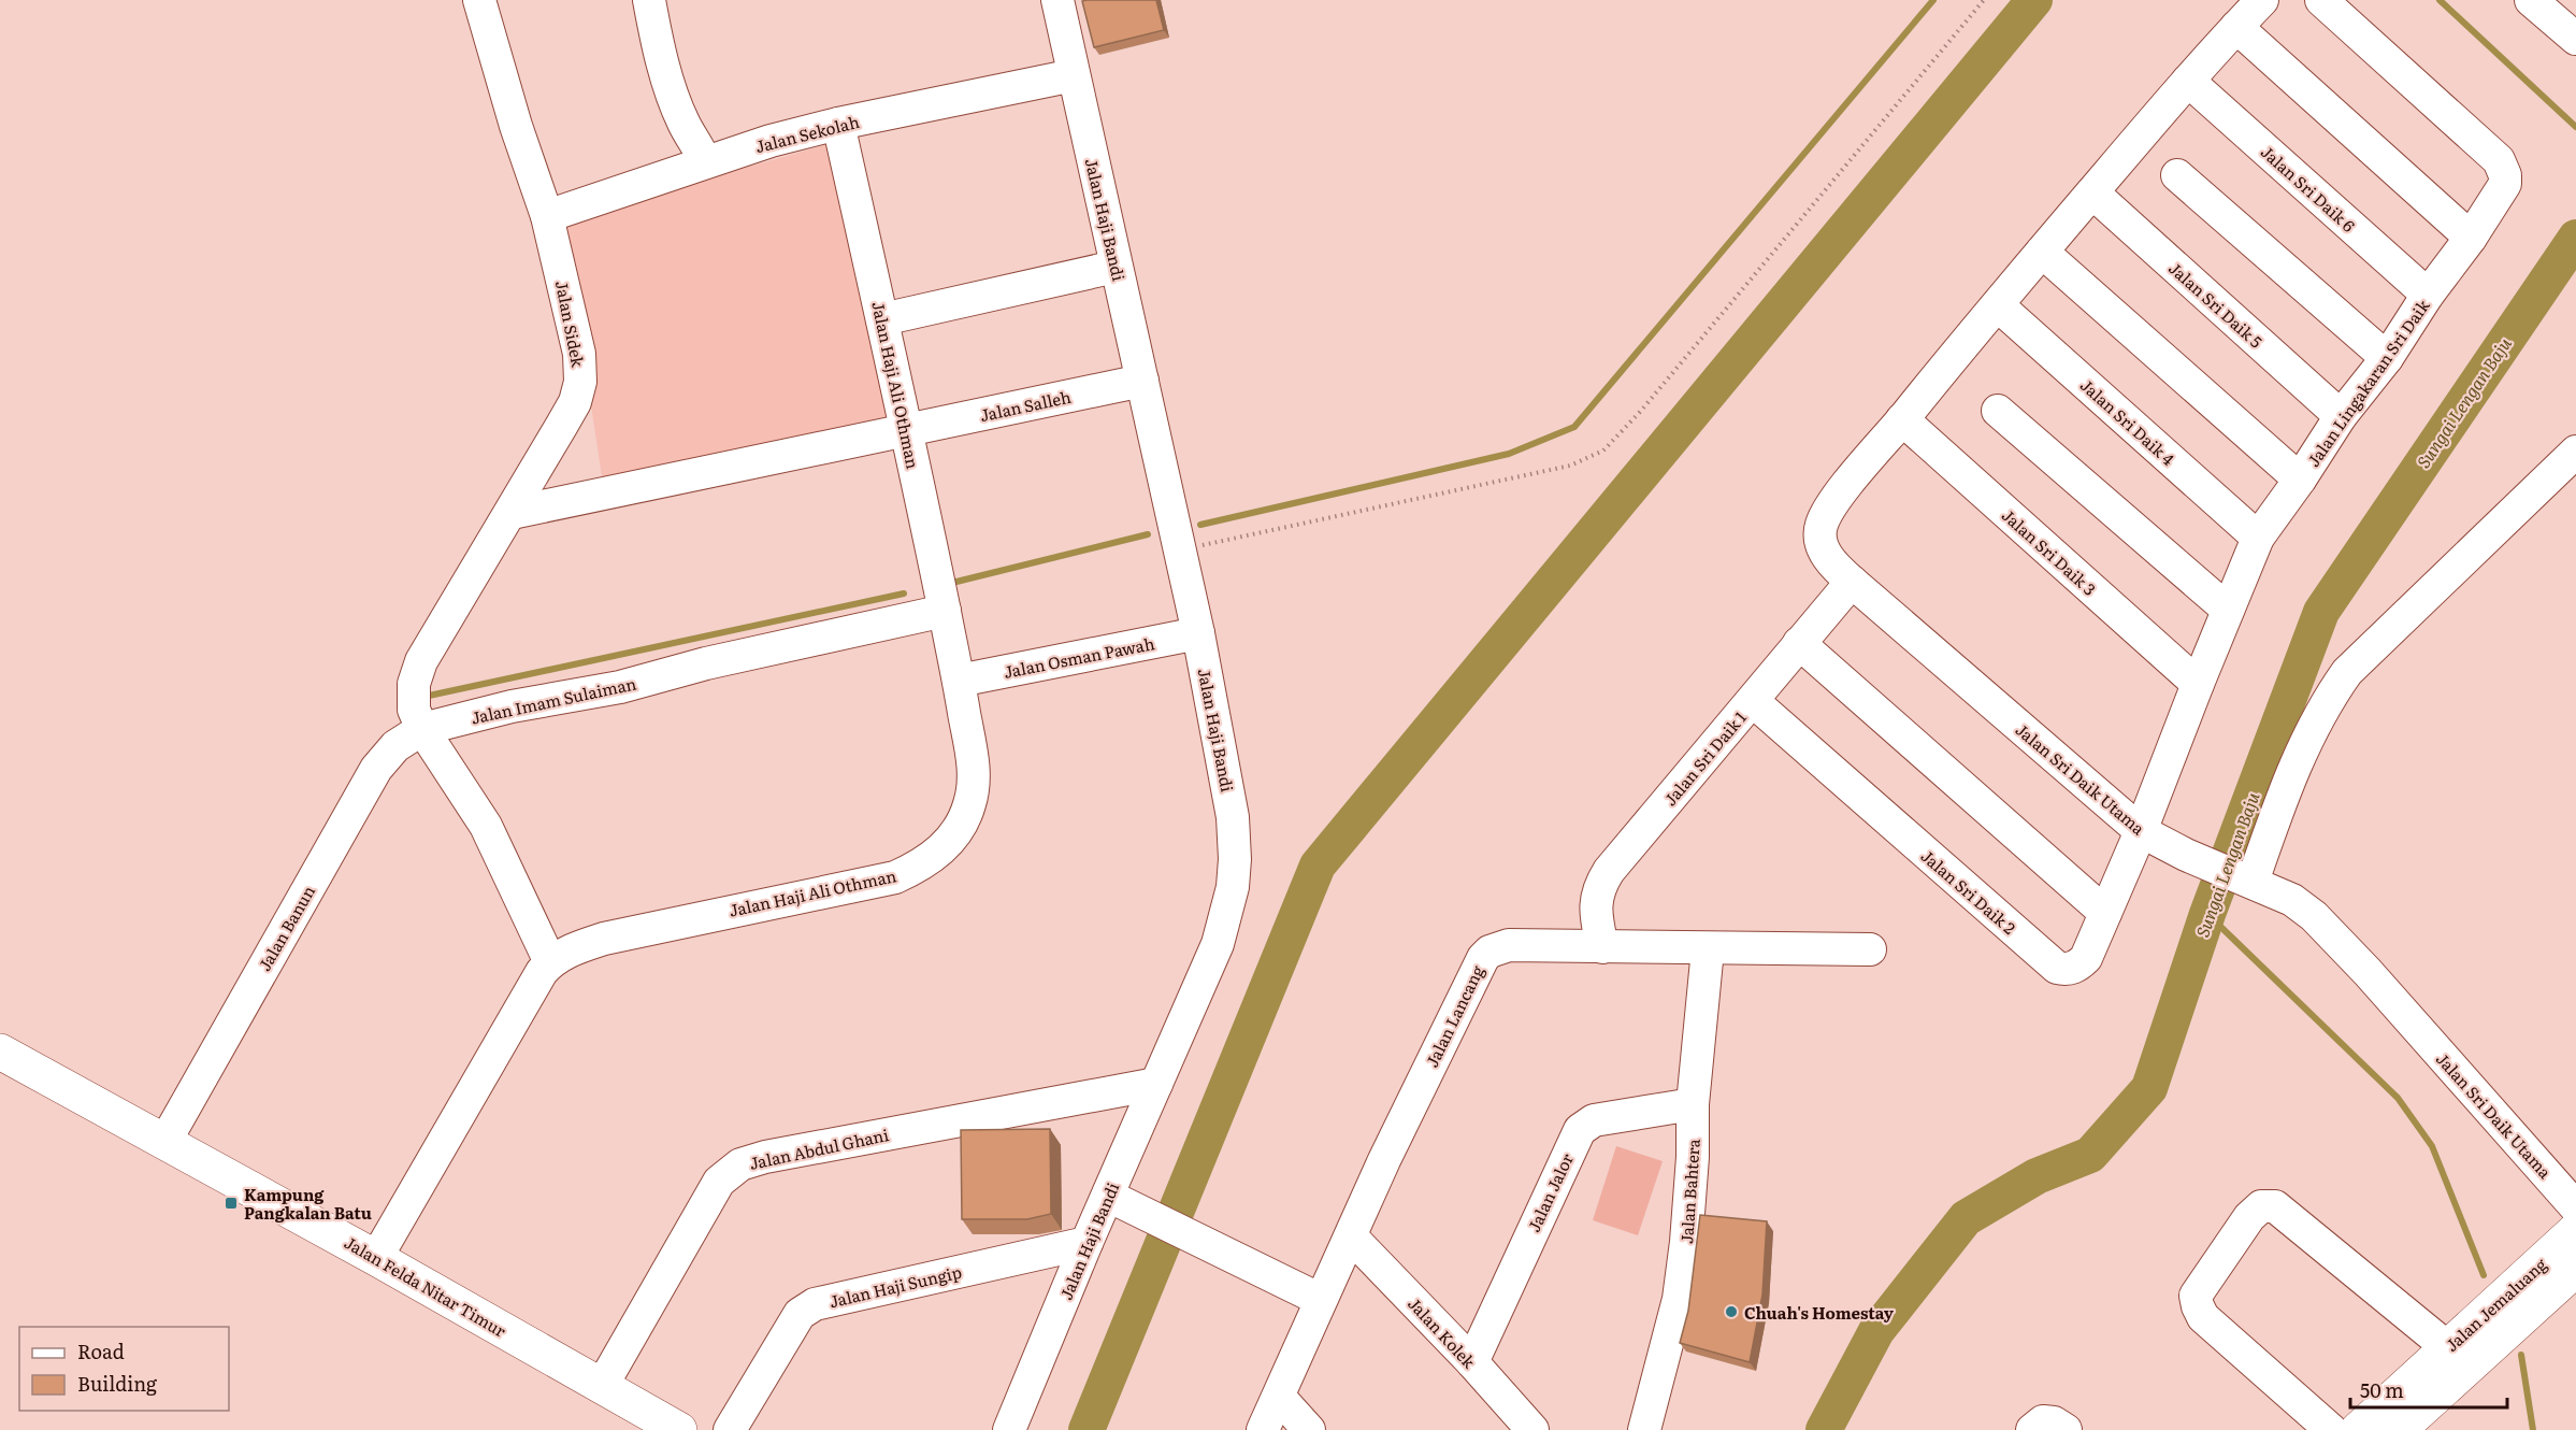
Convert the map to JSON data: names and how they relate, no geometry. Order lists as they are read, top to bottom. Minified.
{"streets":{"main road":["Jalan Felda Nitar Timur","Jalan Jemaluang"],"street":["Jalan Sekolah","Jalan Sri Daik 6","Jalan Haji Bandi","Jalan Sri Daik 5","Jalan Sidek","Jalan Lingakaran Sri Daik","Jalan Haji Ali Othman","Jalan Salleh","Jalan Sri Daik 4","Jalan Sri Daik 3","Jalan Osman Pawah","Jalan Imam Sulaiman","Jalan Sri Daik 1","Jalan Sri Daik Utama","Jalan Sri Daik 2","Jalan Banun","Jalan Lancang","Jalan Abdul Ghani","Jalan Bahtera","Jalan Jalor","Jalan Haji Sungip","Jalan Kolek"]},"crossings":[["Jalan Sekolah","Jalan Haji Bandi"],["Jalan Sekolah","Jalan Sidek"],["Jalan Sekolah","Jalan Haji Ali Othman"],["Jalan Sri Daik 6","Jalan Lingakaran Sri Daik"],["Jalan Haji Bandi","Jalan Salleh"],["Jalan Haji Bandi","Jalan Osman Pawah"],["Jalan Haji Bandi","Jalan Abdul Ghani"],["Jalan Haji Bandi","Jalan Haji Sungip"],["Jalan Sri Daik 5","Jalan Lingakaran Sri Daik"],["Jalan Sidek","Jalan Salleh"],["Jalan Sidek","Jalan Imam Sulaiman"],["Jalan Sidek","Jalan Banun"],["Jalan Lingakaran Sri Daik","Jalan Sri Daik 4"],["Jalan Lingakaran Sri Daik","Jalan Sri Daik 3"],["Jalan Lingakaran Sri Daik","Jalan Sri Daik Utama"],["Jalan Lingakaran Sri Daik","Jalan Sri Daik 2"],["Jalan Haji Ali Othman","Jalan Salleh"],["Jalan Haji Ali Othman","Jalan Osman Pawah"],["Jalan Haji Ali Othman","Jalan Imam Sulaiman"],["Jalan Haji Ali Othman","Jalan Felda Nitar Timur"],["Jalan Sri Daik 3","Jalan Sri Daik Utama"],["Jalan Imam Sulaiman","Jalan Banun"],["Jalan Sri Daik 1","Jalan Sri Daik Utama"],["Jalan Sri Daik 1","Jalan Sri Daik 2"],["Jalan Sri Daik 1","Jalan Lancang"],["Jalan Sri Daik Utama","Jalan Sri Daik 2"],["Jalan Banun","Jalan Felda Nitar Timur"],["Jalan Lancang","Jalan Bahtera"],["Jalan Lancang","Jalan Kolek"],["Jalan Abdul Ghani","Jalan Felda Nitar Timur"],["Jalan Bahtera","Jalan Jalor"],["Jalan Jalor","Jalan Kolek"]],"water":["Sungai Lengan Baju"],"places":{"transit":["Kampung Pangkalan Batu"],"other":["Chuah's Homestay"]},"legend":["Road","Building"],"scale_bar":"50 m"}
